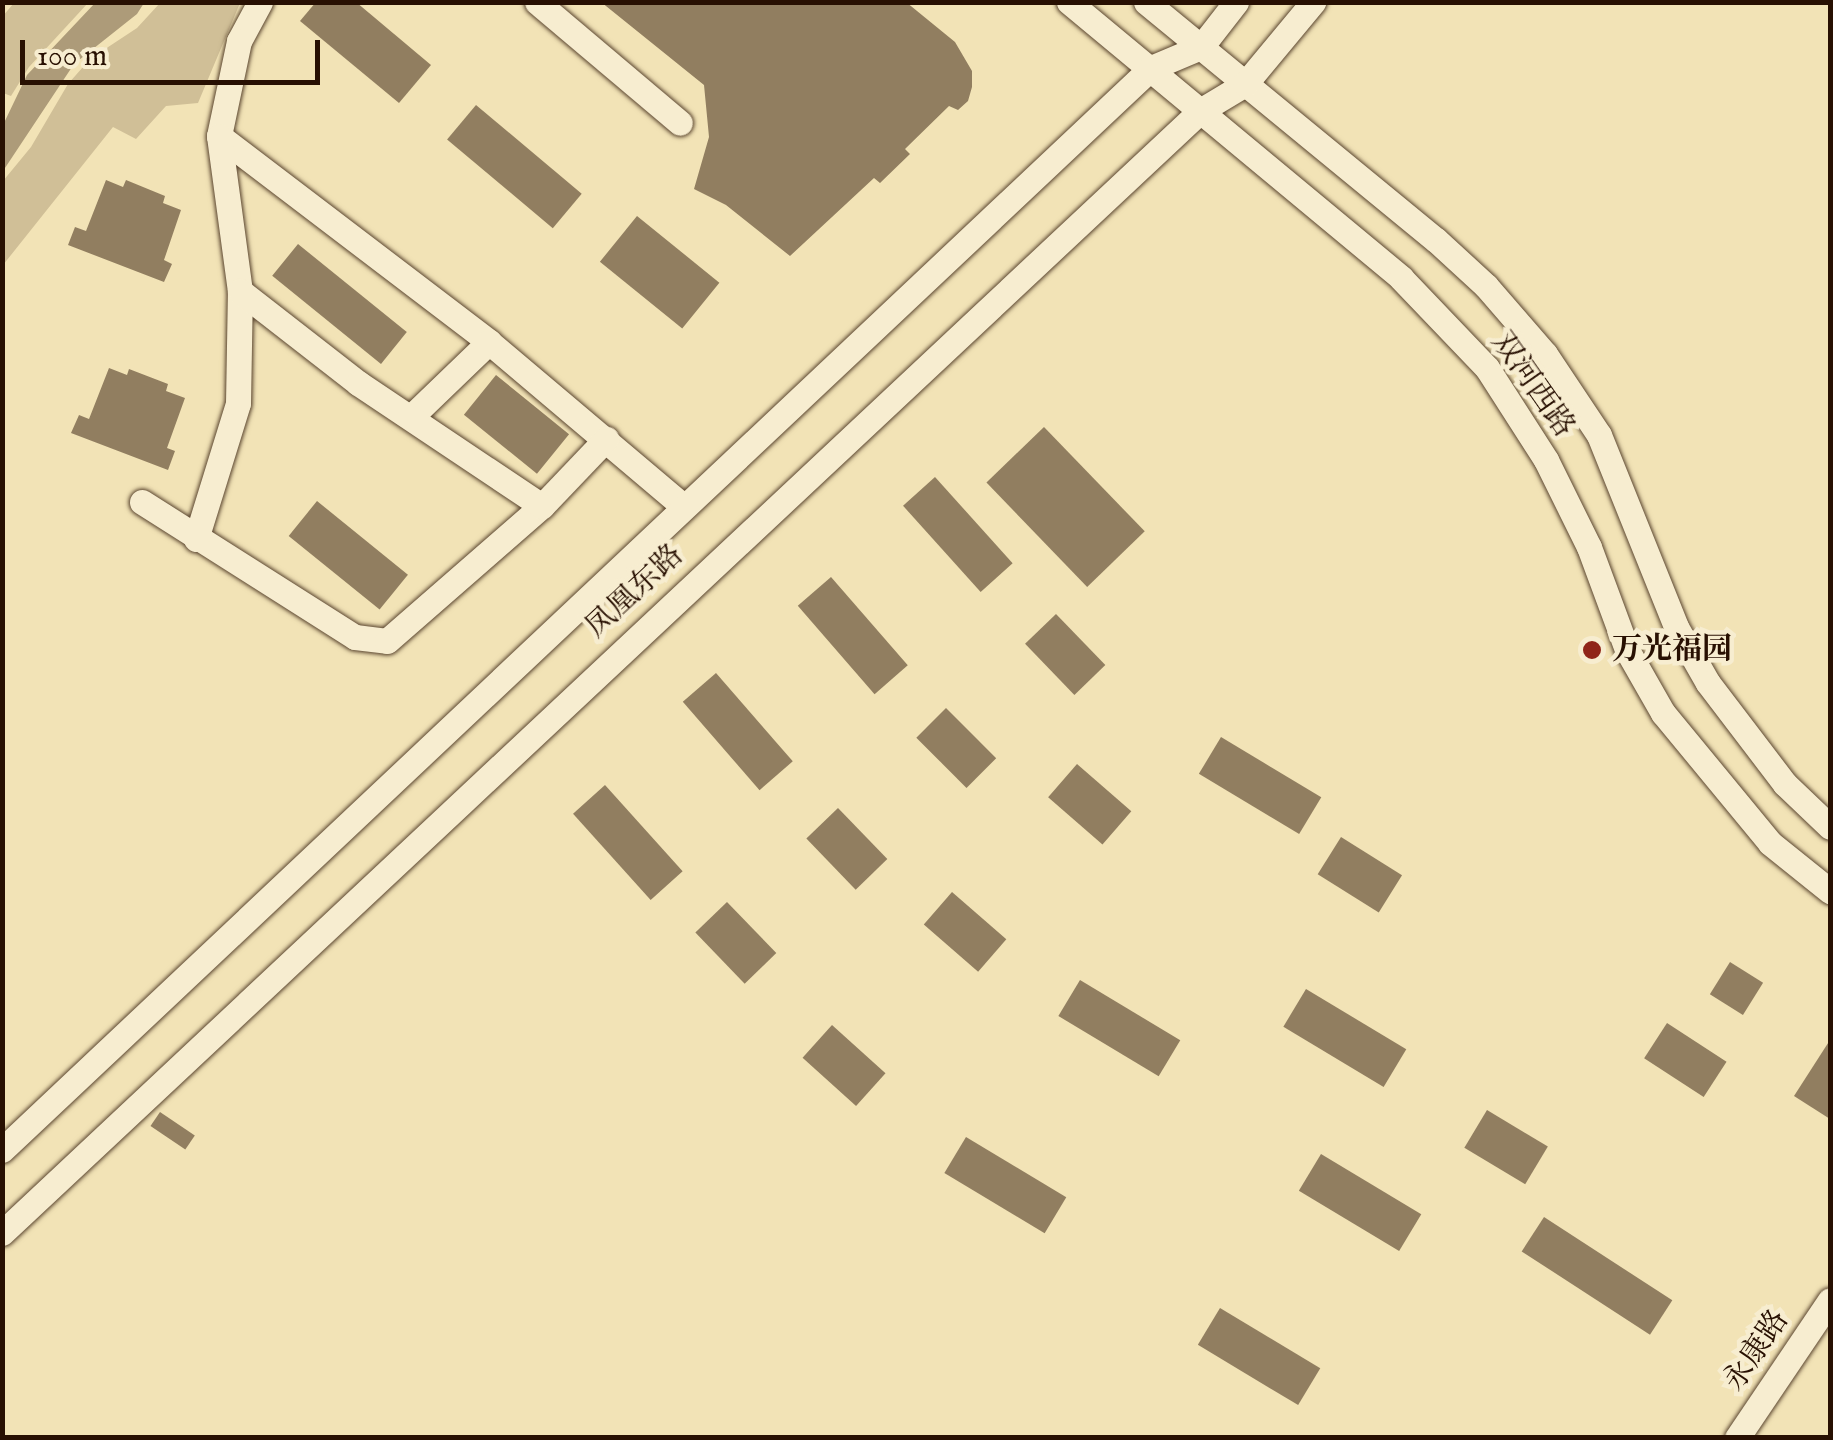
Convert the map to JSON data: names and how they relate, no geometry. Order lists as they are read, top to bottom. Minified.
{"streets":{"street":["双河西路","凤凰东路","永康路"]},"crossings":[["双河西路","凤凰东路"]],"places":["万光福园"],"scale_bar":"100 m"}
